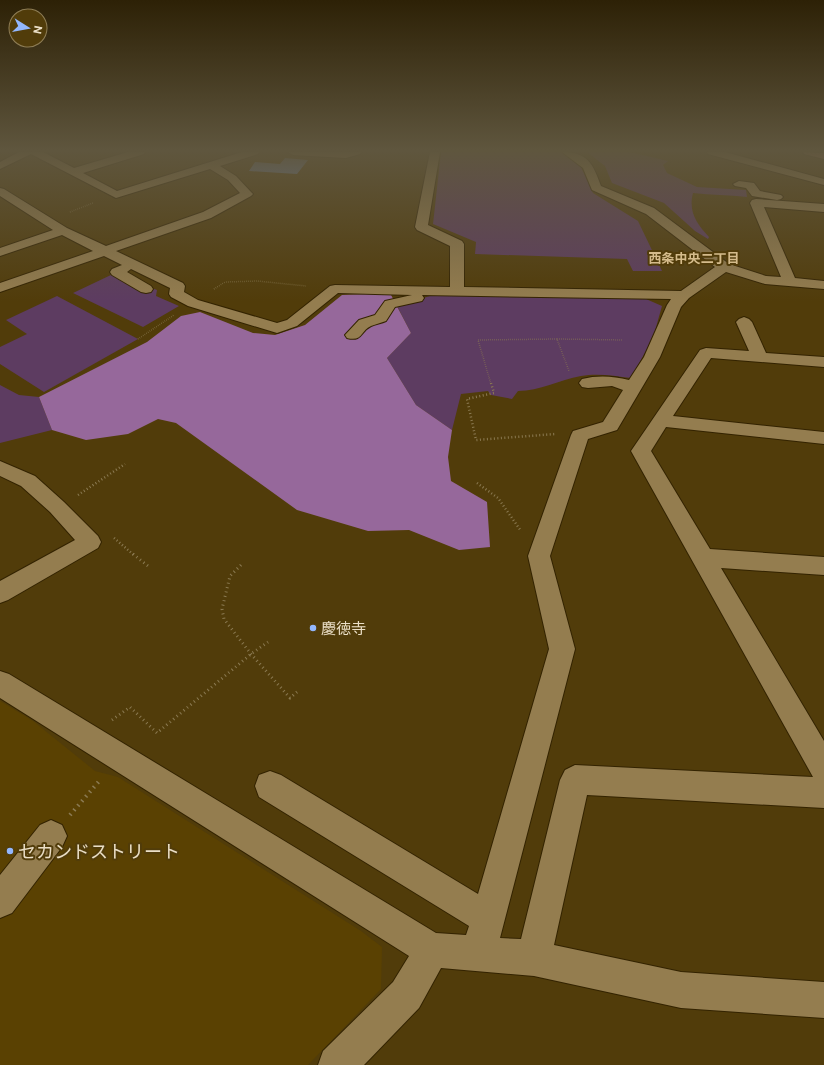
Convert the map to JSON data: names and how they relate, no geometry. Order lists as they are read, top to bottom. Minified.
{"districts":["西条中央二丁目"],"places":["慶徳寺","セカンドストリート"],"north":"right"}
